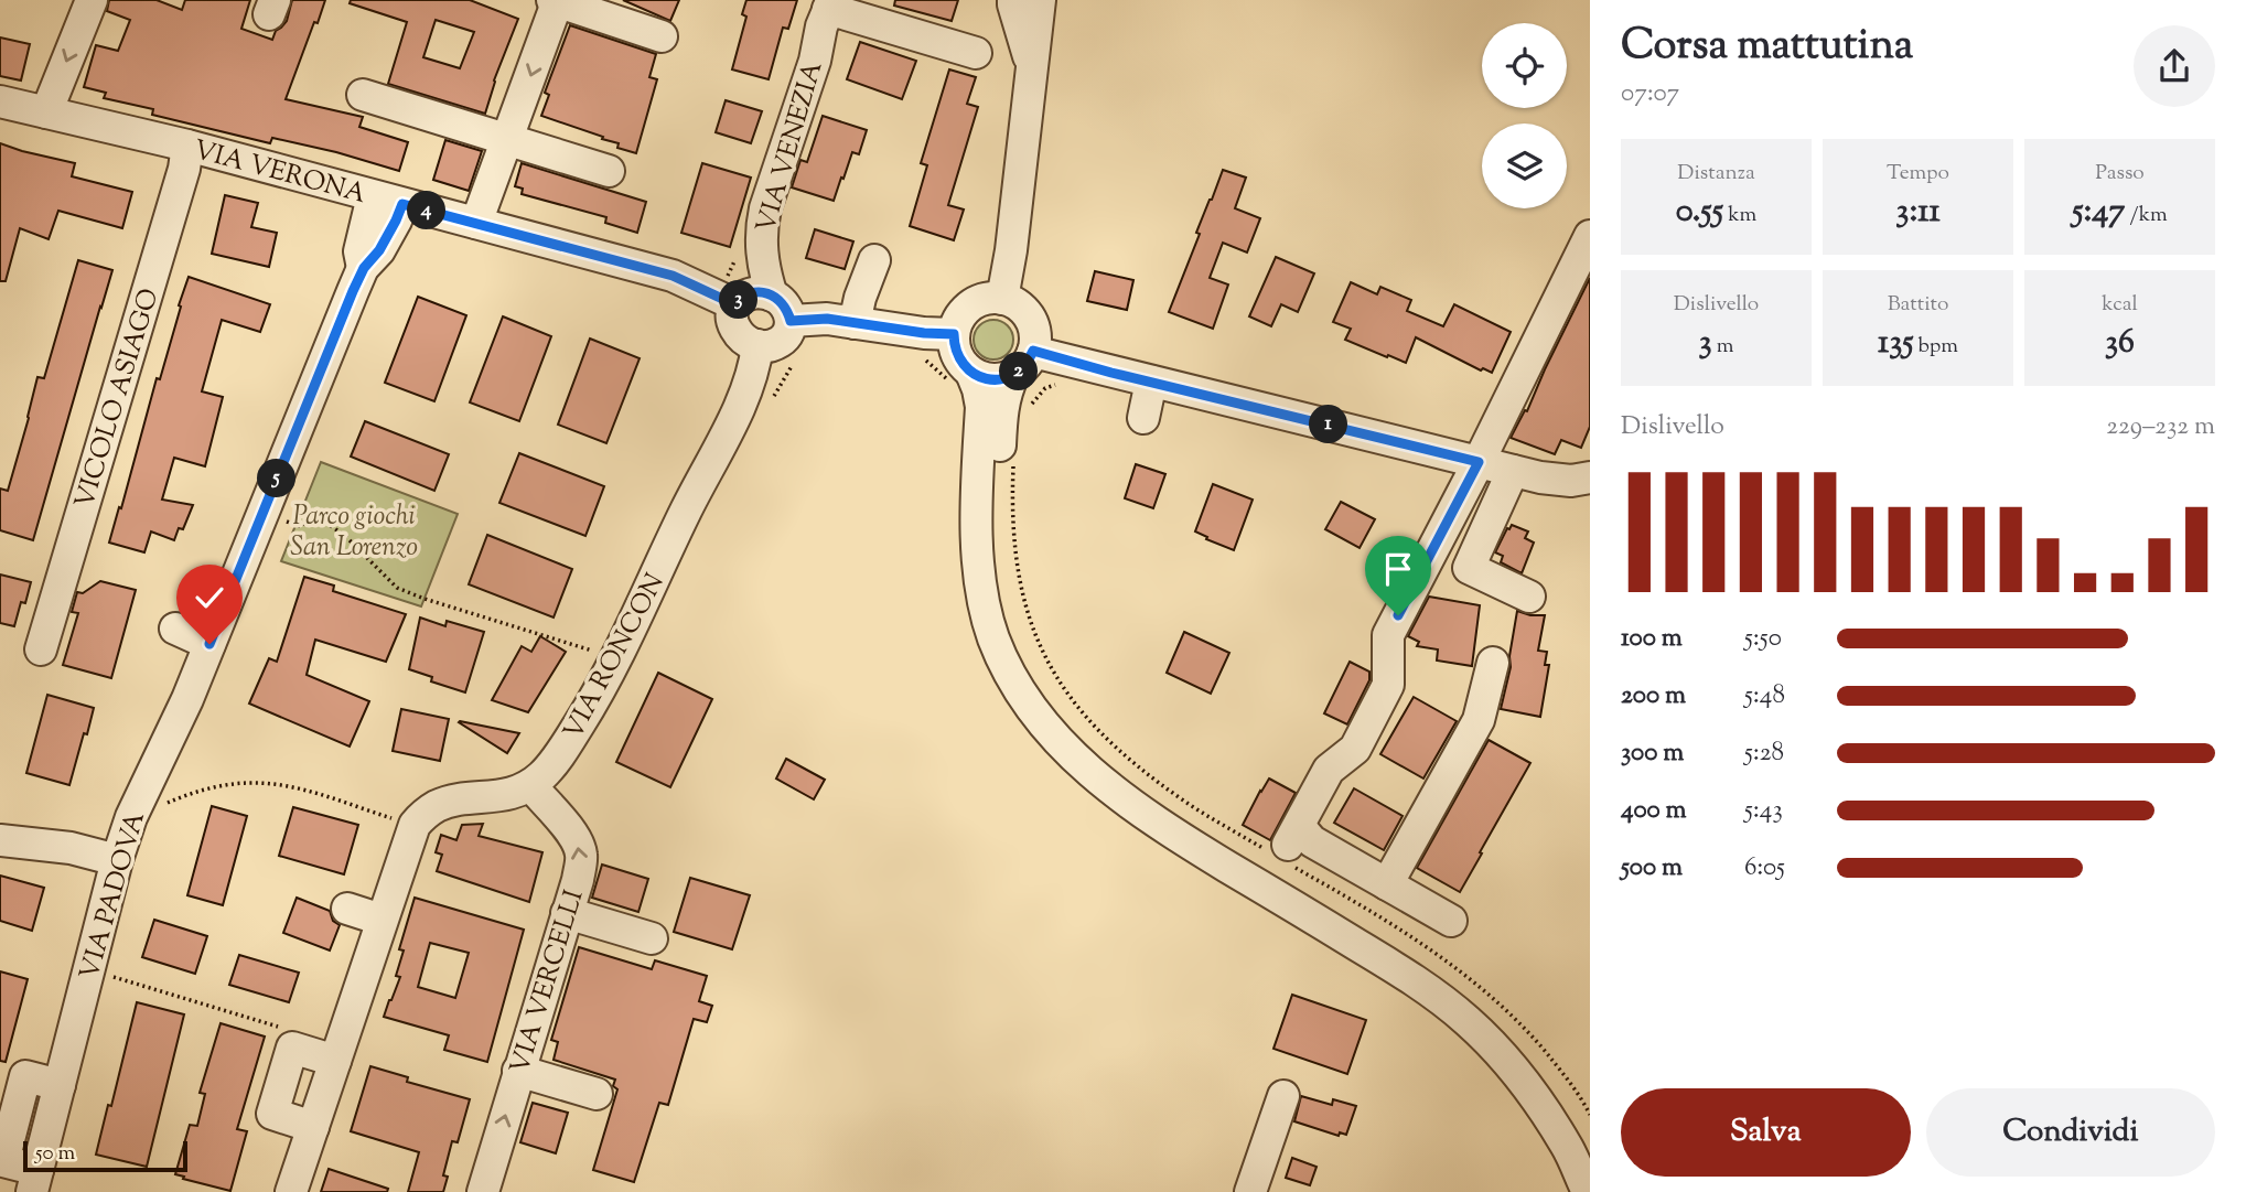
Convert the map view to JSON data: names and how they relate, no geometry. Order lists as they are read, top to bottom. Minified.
{"streets":{"street":["VIA VENEZIA","VIA VERONA","VICOLO ASIAGO","VIA RONCON","VIA PADOVA","VIA VERCELLI"]},"crossings":[["VIA VENEZIA","VIA VERONA"],["VIA VENEZIA","VIA RONCON"],["VIA VERONA","VICOLO ASIAGO"],["VIA VERONA","VIA RONCON"],["VIA VERONA","VIA PADOVA"],["VIA RONCON","VIA VERCELLI"]],"one_way":["VIA VERCELLI"],"parks":["Parco giochi San Lorenzo"],"scale_bar":"50 m","page":{"heading":["Corsa mattutina","07:07"],"stats":[["Distanza","0.55 km"],["Tempo","3:11"],["Passo","5:47 /km"],["Dislivello","3 m"],["Battito","135 bpm"],["kcal","36"]],"pins":["4","3","2","1","5"],"chart":["Dislivello","229–232 m"],"list":[{"name":"100 m","note":"5:50"},{"name":"200 m","note":"5:48"},{"name":"300 m","note":"5:28"},{"name":"400 m","note":"5:43"},{"name":"500 m","note":"6:05"}],"buttons":["Salva","Condividi"],"scale":"50 m"}}
